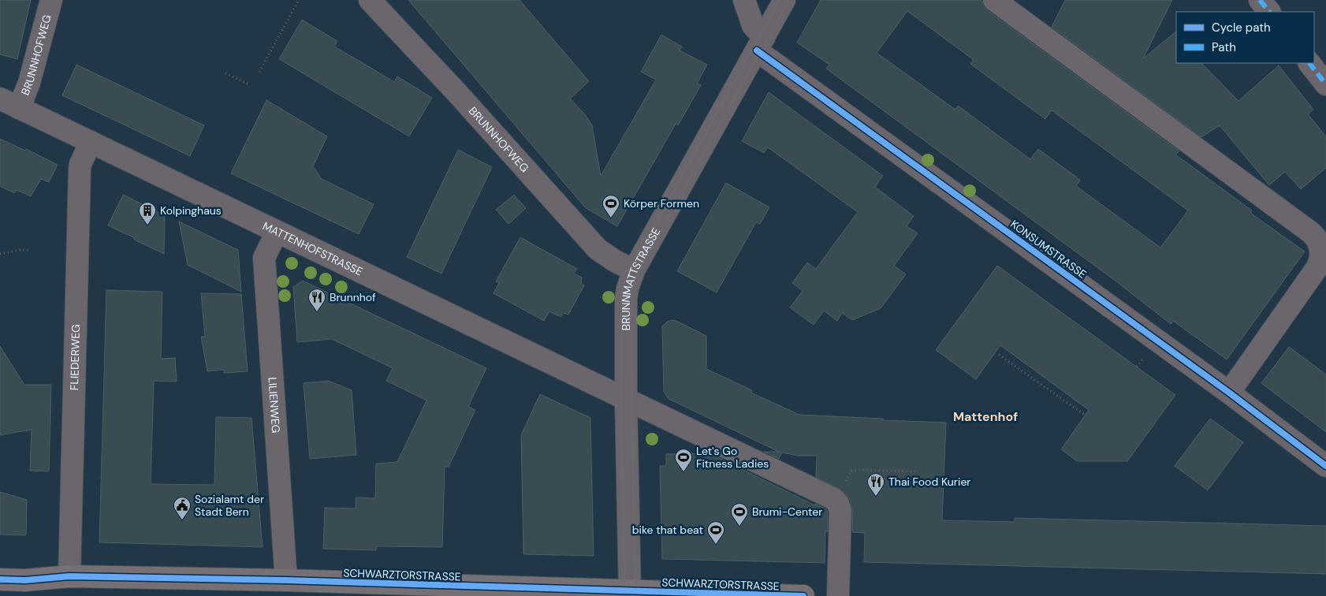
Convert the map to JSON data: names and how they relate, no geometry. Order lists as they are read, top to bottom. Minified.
{"streets":{"main road":["SCHWARZTORSTRASSE"],"street":["BRUNNHOFWEG","MATTENHOFSTRASSE","KONSUMSTRASSE","BRUNNMATTSTRASSE","FLIEDERWEG","LILIENWEG"]},"crossings":[["BRUNNHOFWEG","MATTENHOFSTRASSE"],["BRUNNHOFWEG","BRUNNMATTSTRASSE"],["MATTENHOFSTRASSE","BRUNNMATTSTRASSE"],["MATTENHOFSTRASSE","FLIEDERWEG"],["MATTENHOFSTRASSE","LILIENWEG"],["KONSUMSTRASSE","BRUNNMATTSTRASSE"],["BRUNNMATTSTRASSE","SCHWARZTORSTRASSE"],["FLIEDERWEG","SCHWARZTORSTRASSE"],["LILIENWEG","SCHWARZTORSTRASSE"]],"districts":["Mattenhof"],"places":{"sports":["Körper Formen","Let's Go Fitness Ladies","Brumi-Center","bike that beat"],"building":["Kolpinghaus"],"restaurant":["Brunnhof","Thai Food Kurier"],"public building":["Sozialamt der Stadt Bern"]},"legend":["Cycle path","Path"]}
